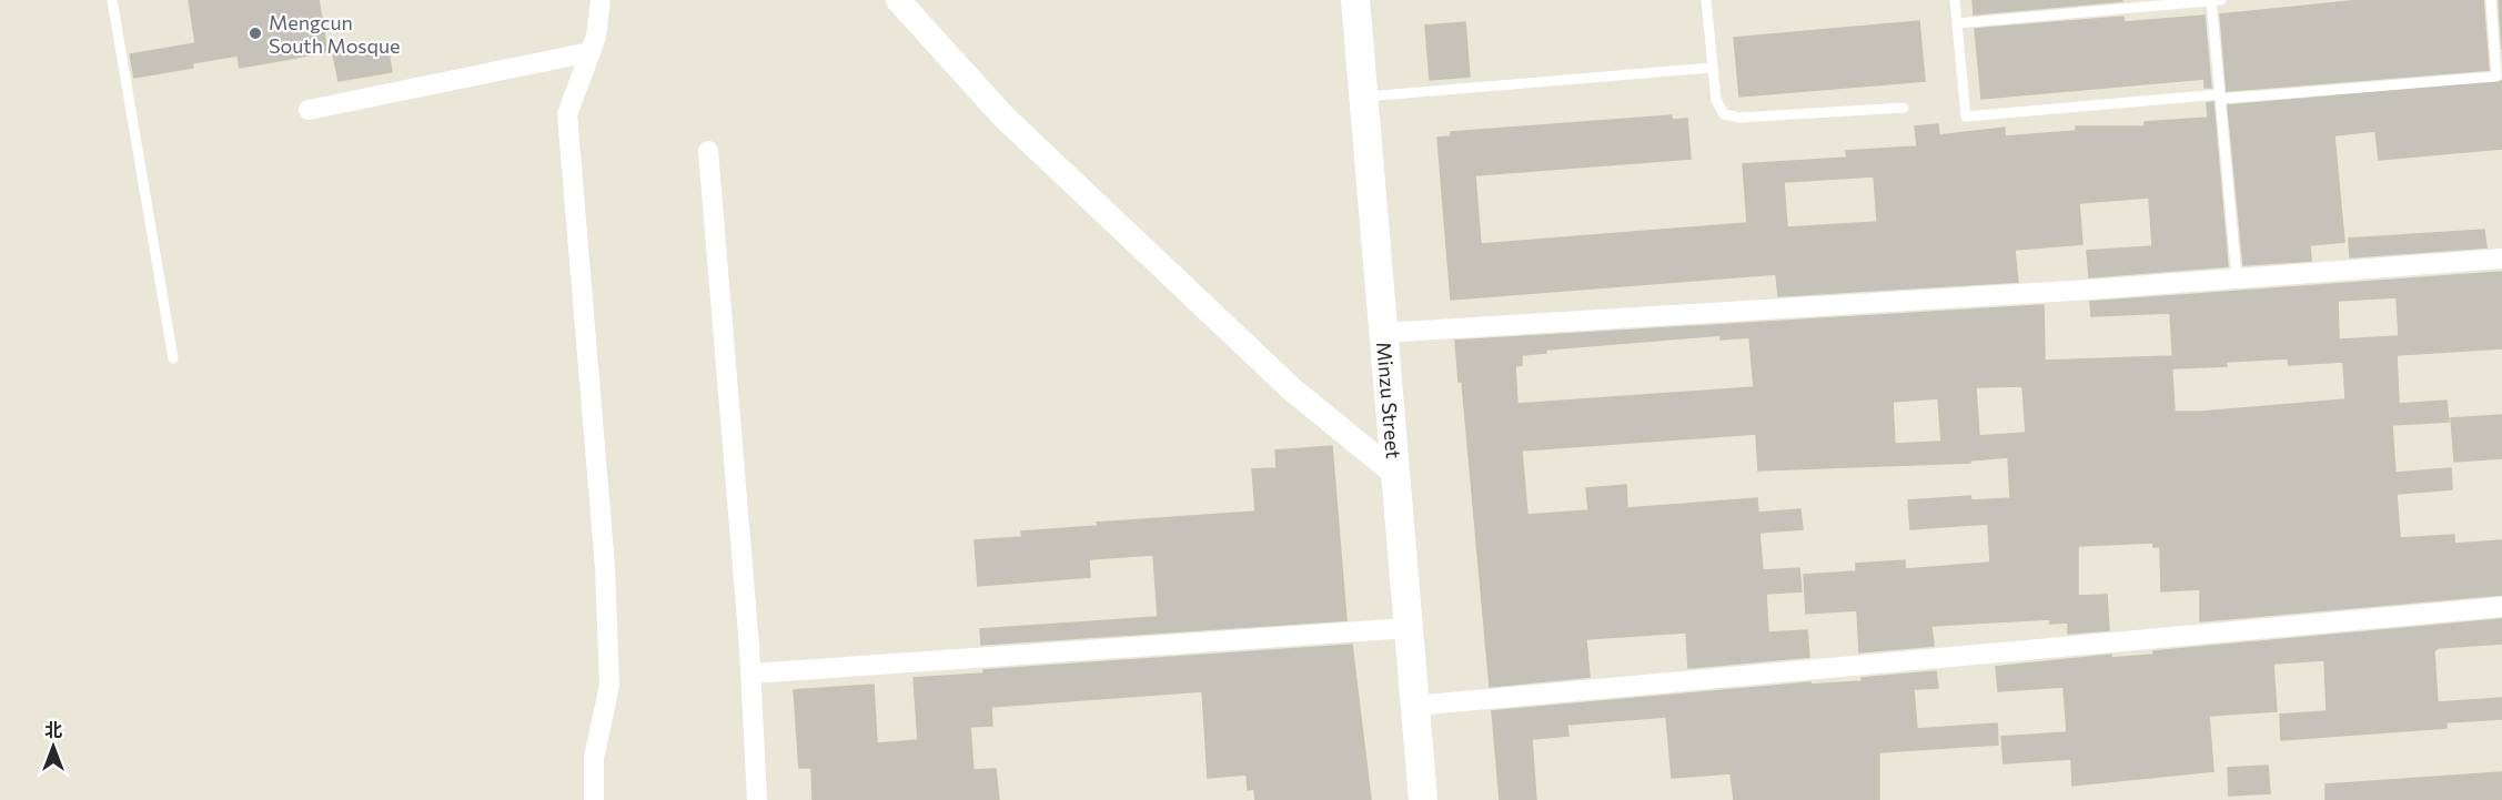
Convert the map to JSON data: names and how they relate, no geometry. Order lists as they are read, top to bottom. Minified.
{"streets":{"main road":["Minzu Street"]},"places":["Mengcun South Mosque"],"north":"top"}
